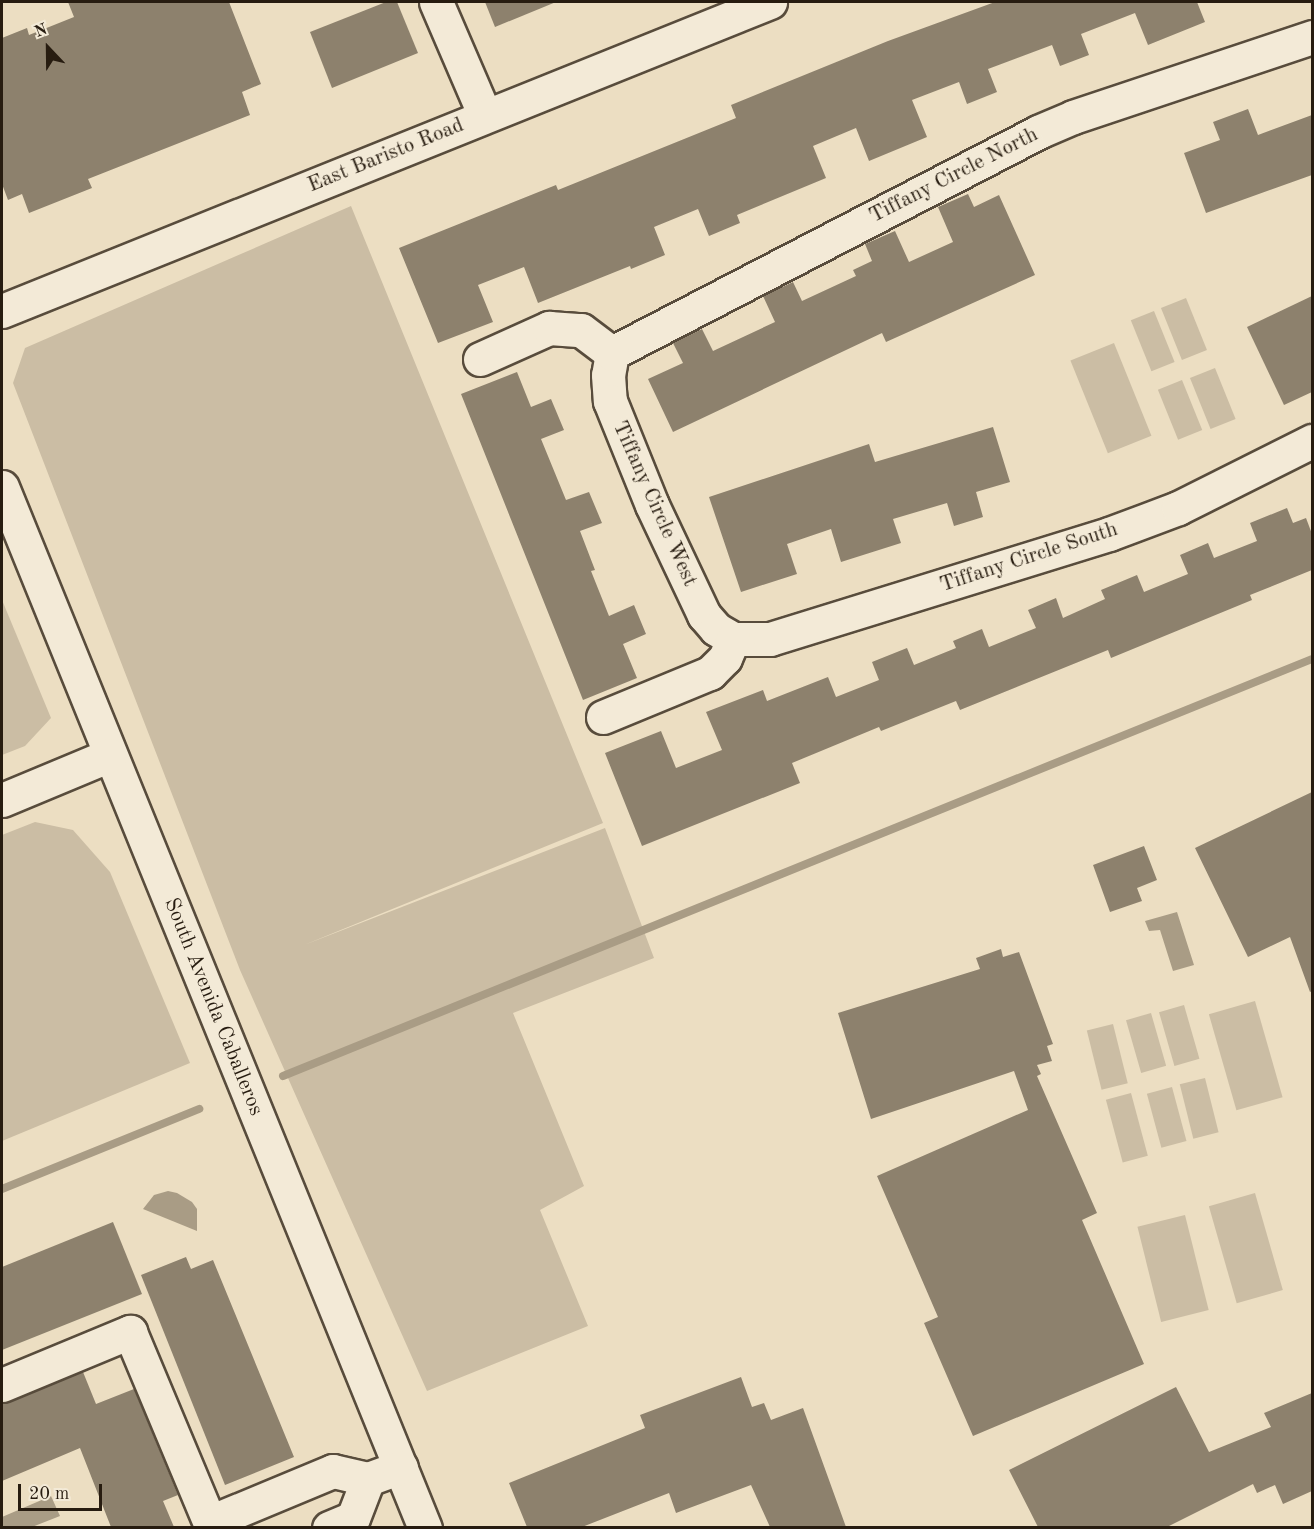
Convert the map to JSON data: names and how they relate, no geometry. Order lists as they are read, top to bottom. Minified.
{"streets":{"street":["East Baristo Road","Tiffany Circle North","Tiffany Circle West","Tiffany Circle South","South Avenida Caballeros"]},"crossings":[["Tiffany Circle North","Tiffany Circle West"],["Tiffany Circle West","Tiffany Circle South"]],"scale_bar":"20 m","north":"top"}
